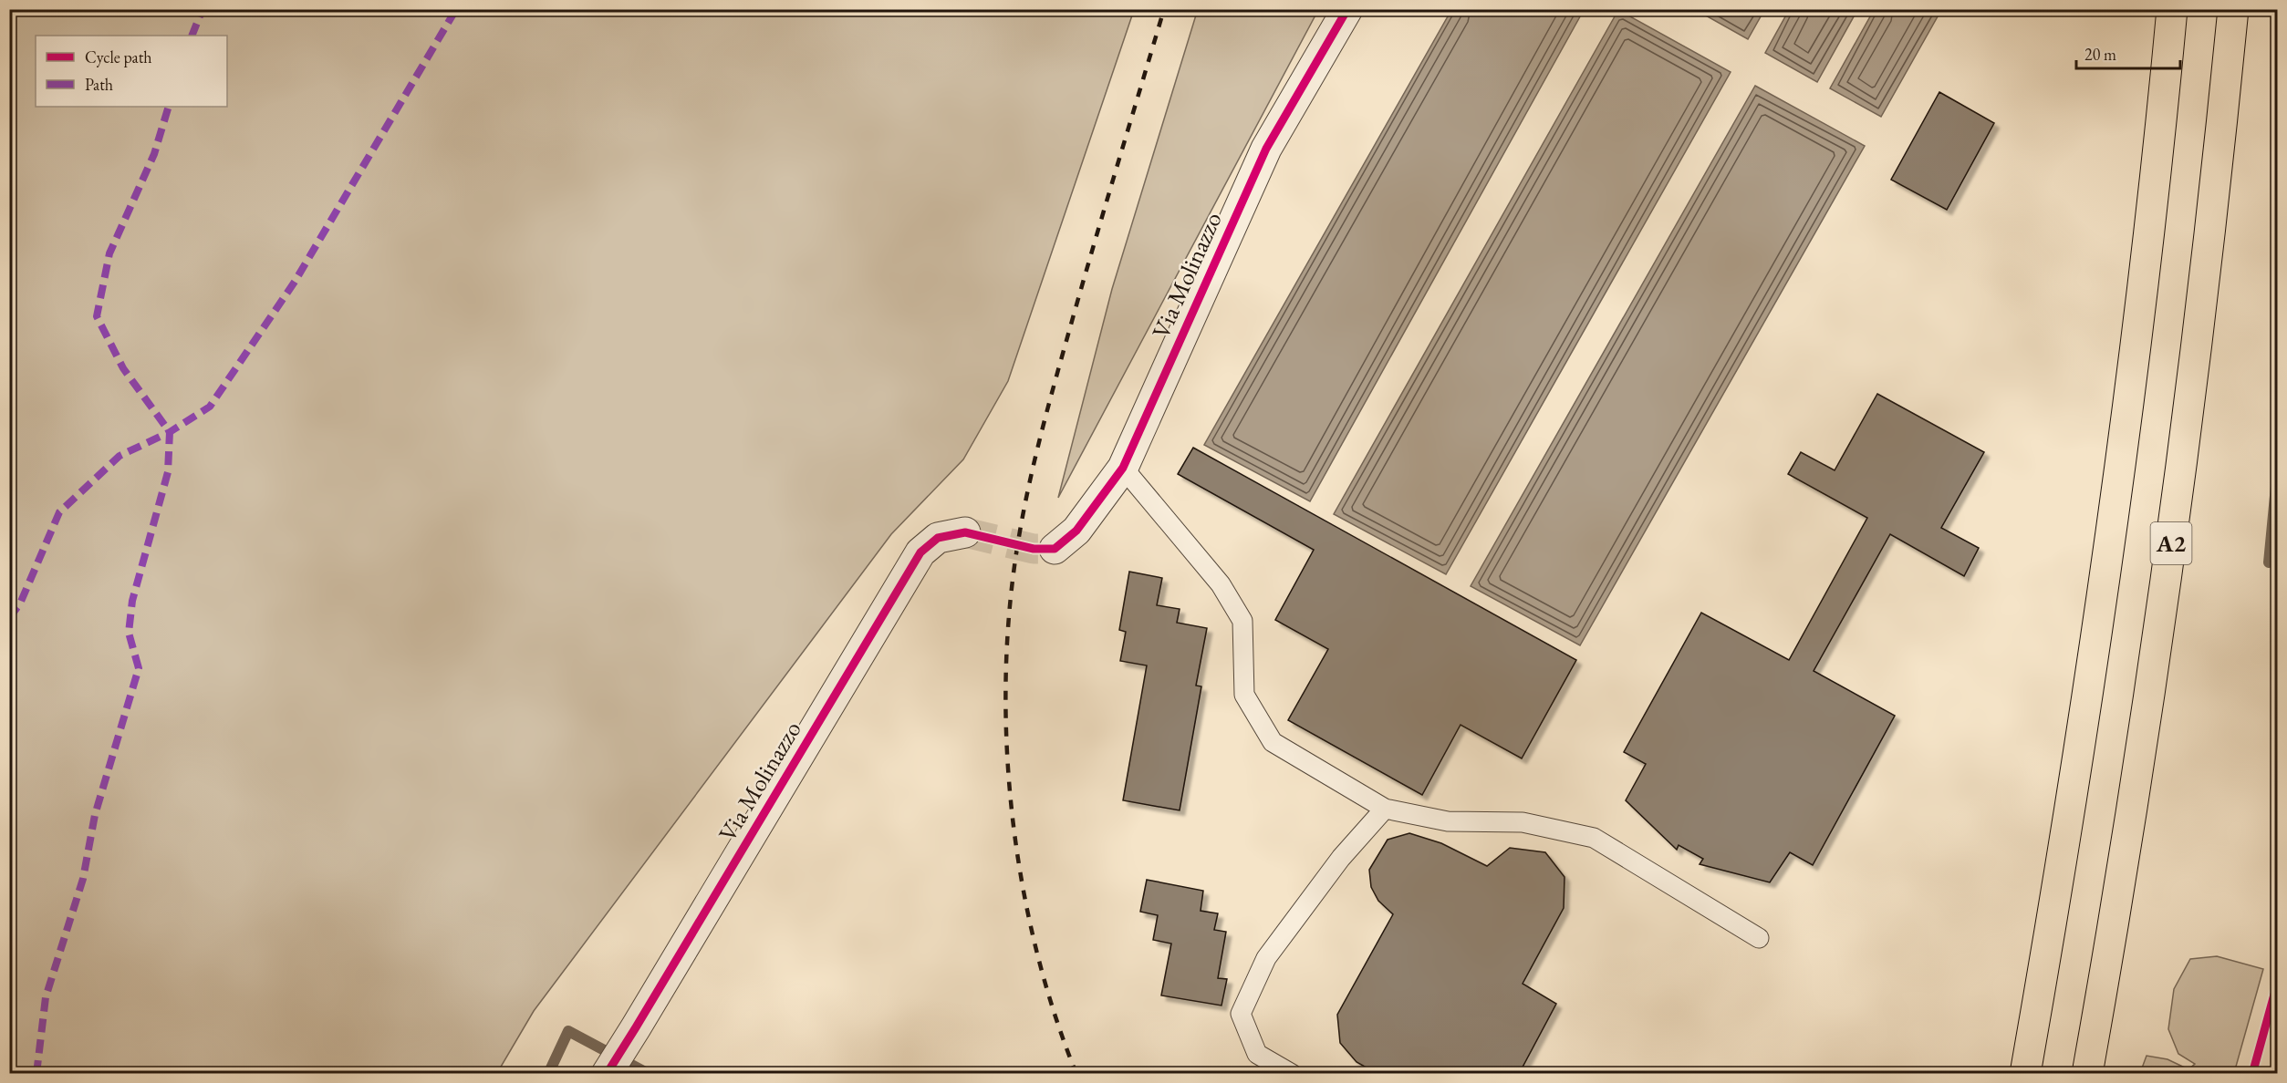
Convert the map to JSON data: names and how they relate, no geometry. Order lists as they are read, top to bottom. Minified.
{"streets":{"highway":["A2"],"street":["Via Molinazzo"]},"legend":["Cycle path","Path"],"scale_bar":"20 m"}
